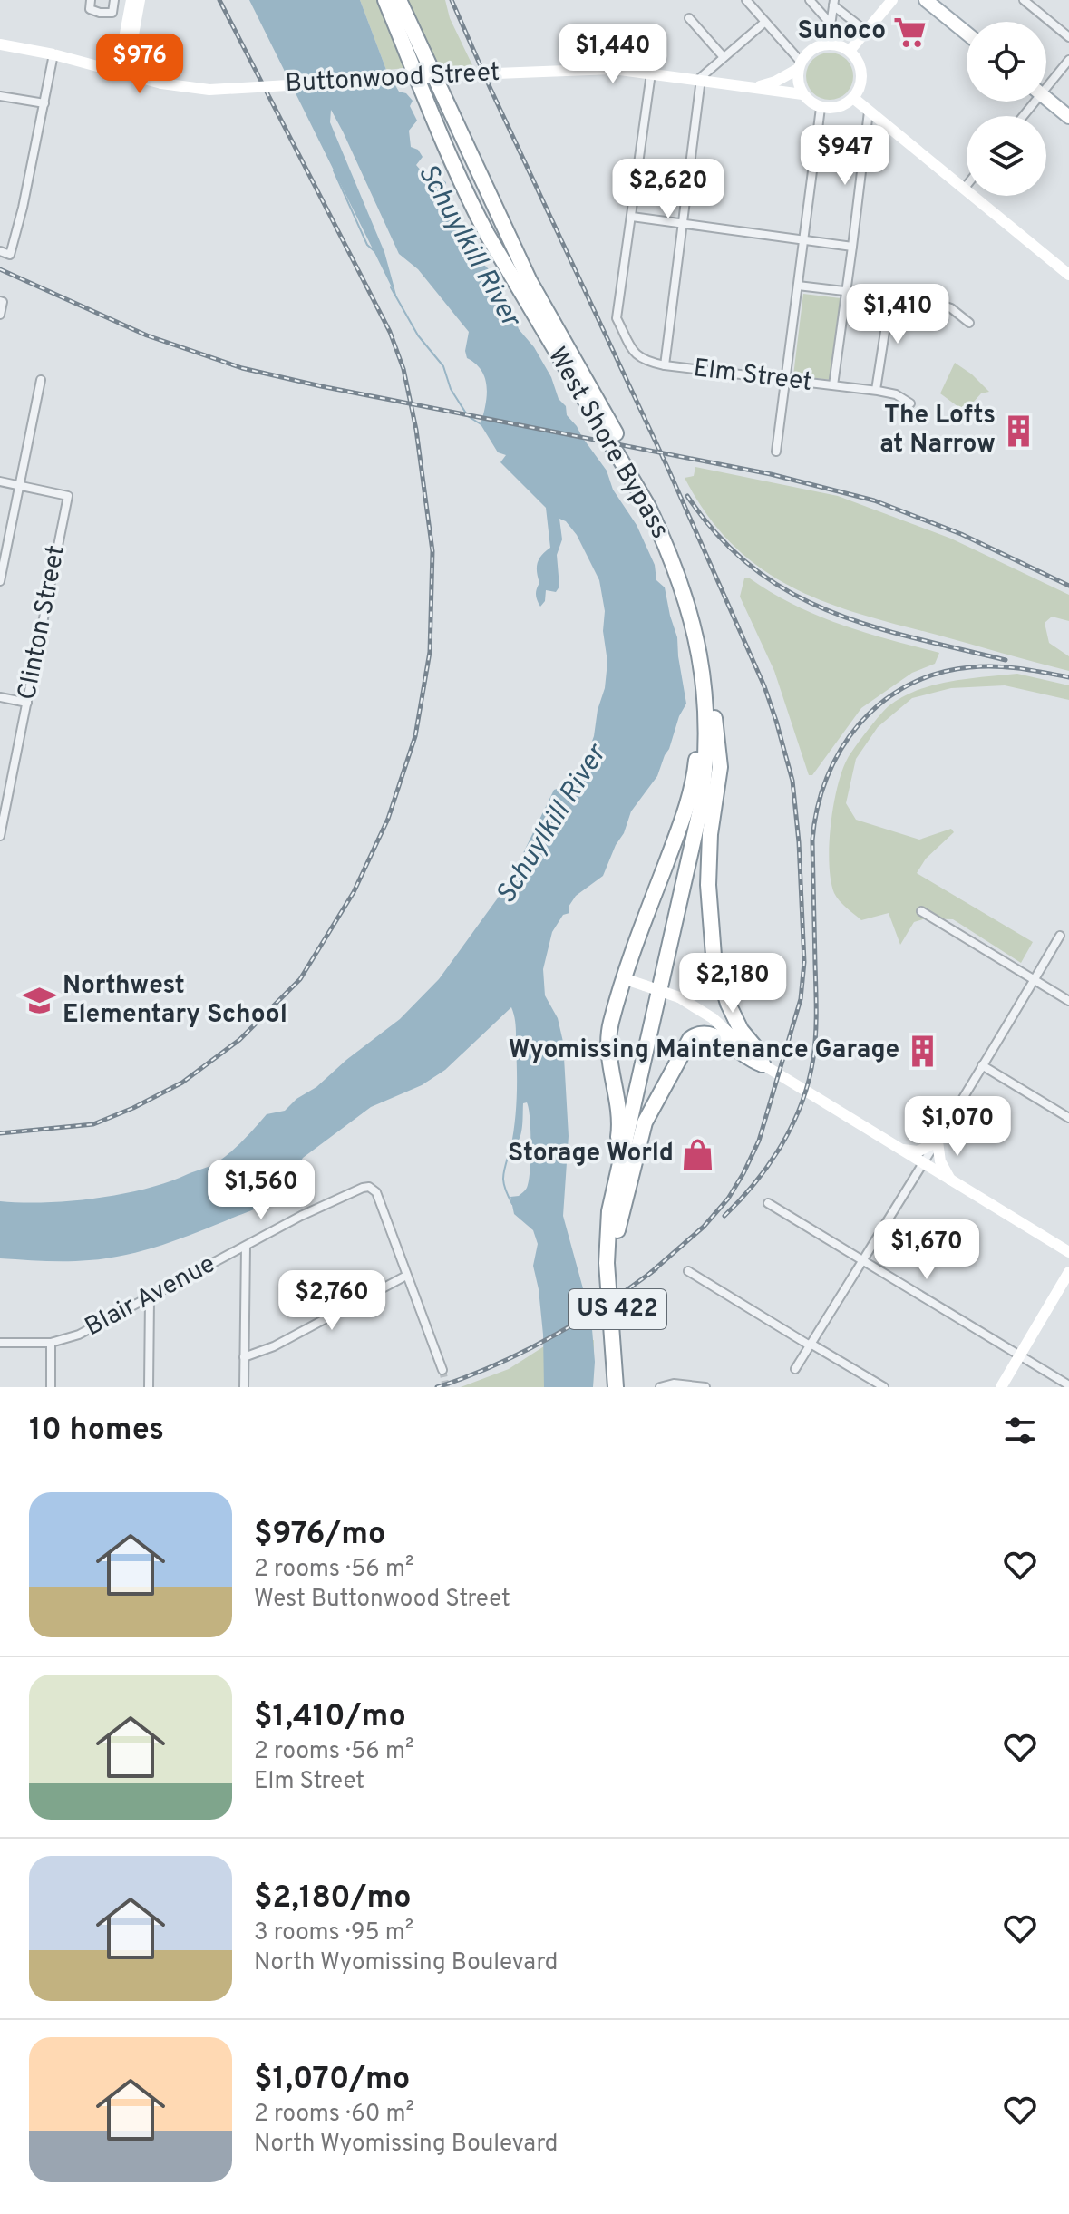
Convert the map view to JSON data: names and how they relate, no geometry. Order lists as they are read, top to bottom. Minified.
{"streets":{"highway":["West Shore Bypass","US 422"],"street":["Buttonwood Street","Elm Street","Clinton Street","Blair Avenue"]},"water":["Schuylkill River"],"places":{"supermarket":["Sunoco"],"building":["The Lofts at Narrow","Wyomissing Maintenance Garage"],"school or university":["Northwest Elementary School"],"shop":["Storage World"]},"page":{"price":["$1,440","$976","$947","$2,620","$1,410","$2,180","$1,070","$1,560","$1,670","$2,760"],"heading":"10 homes","list":[{"name":"$976/mo","note":"2 rooms · 56 m² · West Buttonwood Street"},{"name":"$1,410/mo","note":"2 rooms · 56 m² · Elm Street"},{"name":"$2,180/mo","note":"3 rooms · 95 m² · North Wyomissing Boulevard"},{"name":"$1,070/mo","note":"2 rooms · 60 m² · North Wyomissing Boulevard"}]}}
